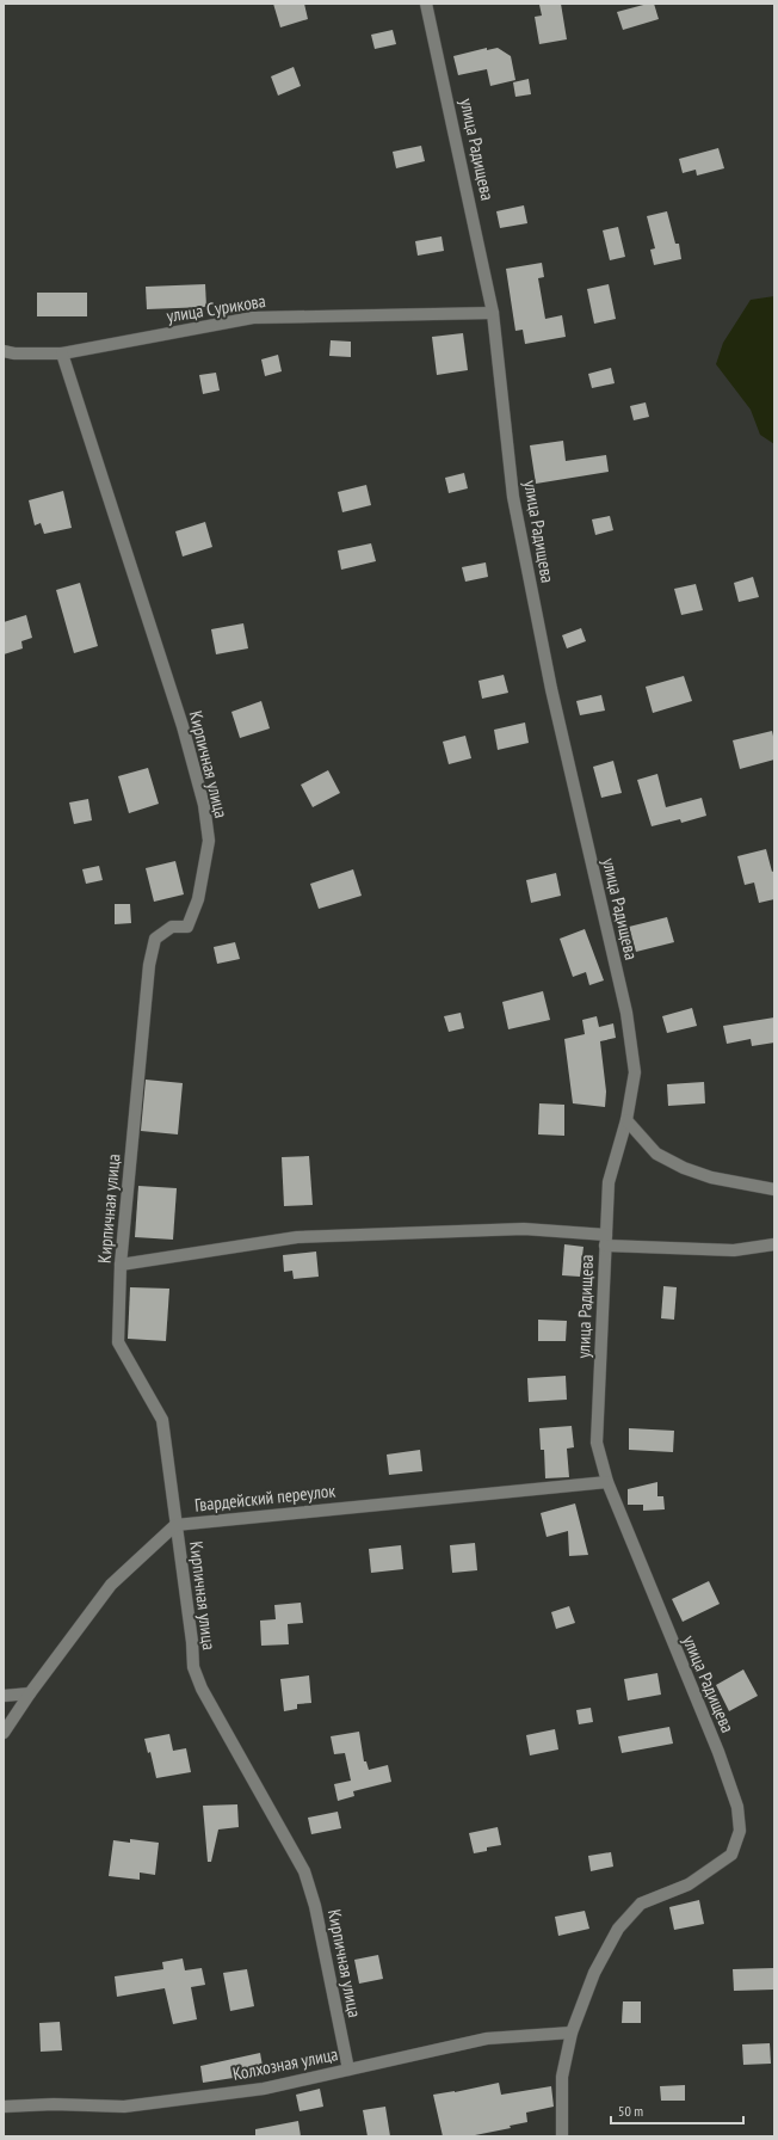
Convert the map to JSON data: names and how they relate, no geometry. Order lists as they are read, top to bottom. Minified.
{"streets":{"street":["улица Радищева","улица Сурикова","Кирпичная улица","Гвардейский переулок","Колхозная улица"]},"crossings":[["улица Радищева","улица Сурикова"],["улица Радищева","Гвардейский переулок"],["улица Радищева","Колхозная улица"],["улица Сурикова","Кирпичная улица"],["Кирпичная улица","Гвардейский переулок"],["Кирпичная улица","Колхозная улица"]],"scale_bar":"50 m"}
